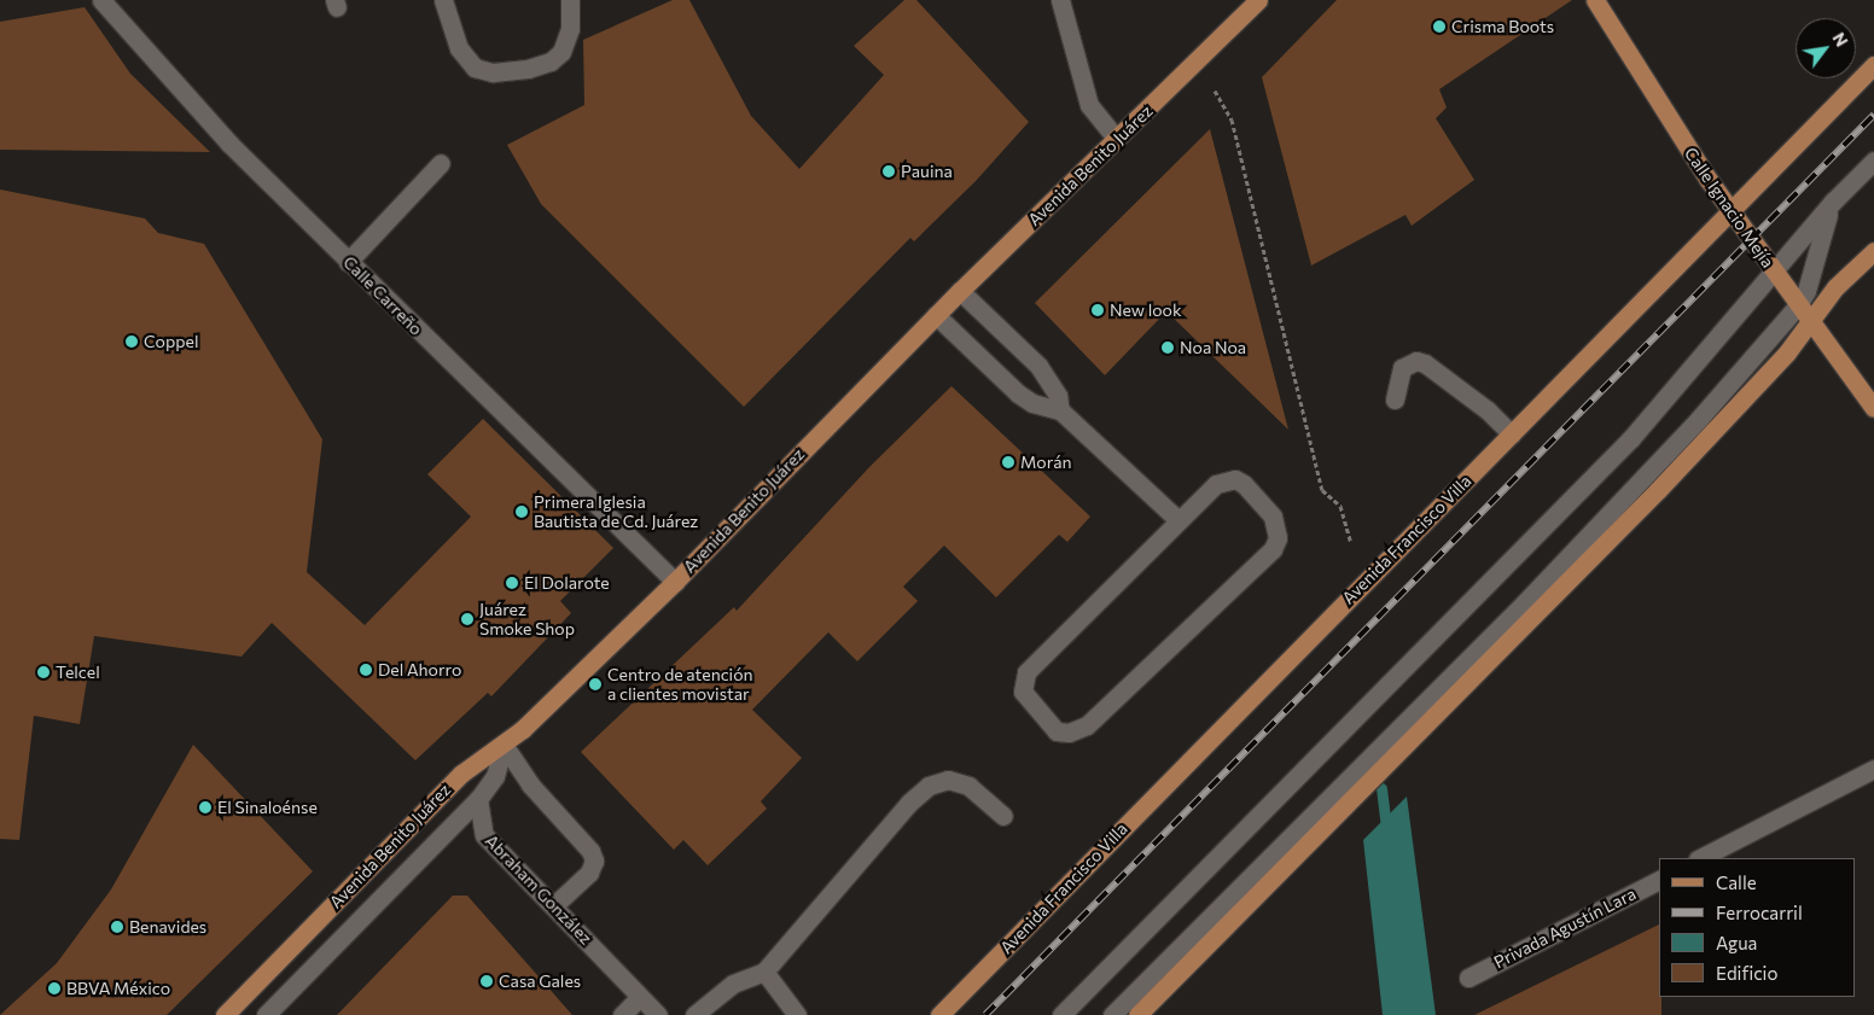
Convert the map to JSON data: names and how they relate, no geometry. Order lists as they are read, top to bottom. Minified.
{"streets":{"main road":["Avenida Benito Juárez","Calle Ignacio Mejía","Avenida Francisco Villa"],"street":["Calle Carreño","Abraham González","Privada Agustín Lara"]},"crossings":[["Avenida Benito Juárez","Calle Carreño"],["Calle Ignacio Mejía","Avenida Francisco Villa"]],"places":["Crisma Boots","Pauina","New look","Coppel","Noa Noa","Morán","Primera Iglesia Bautista de Cd. Juárez","El Dolarote","Juárez Smoke Shop","Del Ahorro","Telcel","Centro de atención a clientes movistar","El Sinaloénse","Benavides","Casa Gales","BBVA México"],"legend":["Calle","Ferrocarril","Agua","Edificio"],"north":"top right"}
